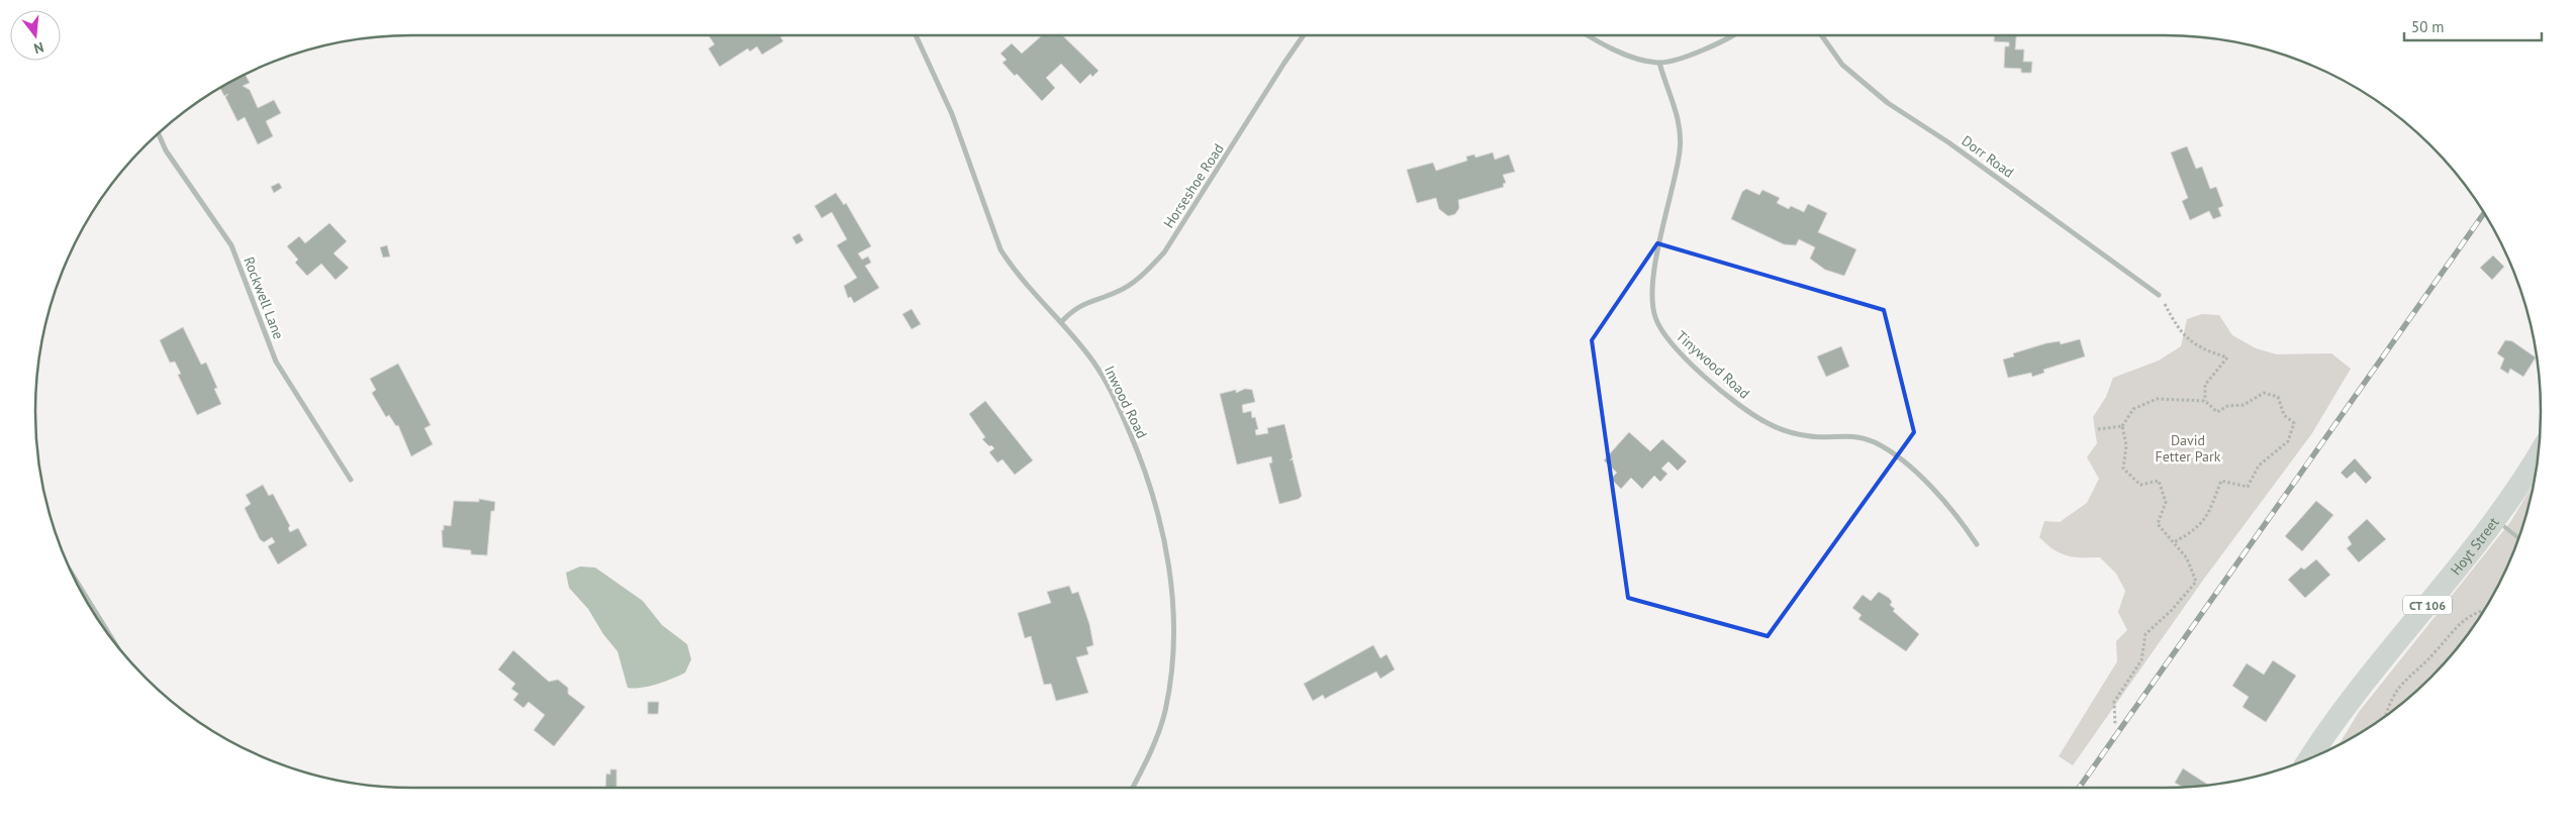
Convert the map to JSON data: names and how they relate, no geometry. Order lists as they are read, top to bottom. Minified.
{"streets":{"main road":["Hoyt Street","CT 106"],"street":["Dorr Road","Horseshoe Road","Rockwell Lane","Tinywood Road","Inwood Road"]},"crossings":[["Horseshoe Road","Inwood Road"]],"parks":["David Fetter Park"],"scale_bar":"50 m","north":"bottom"}
